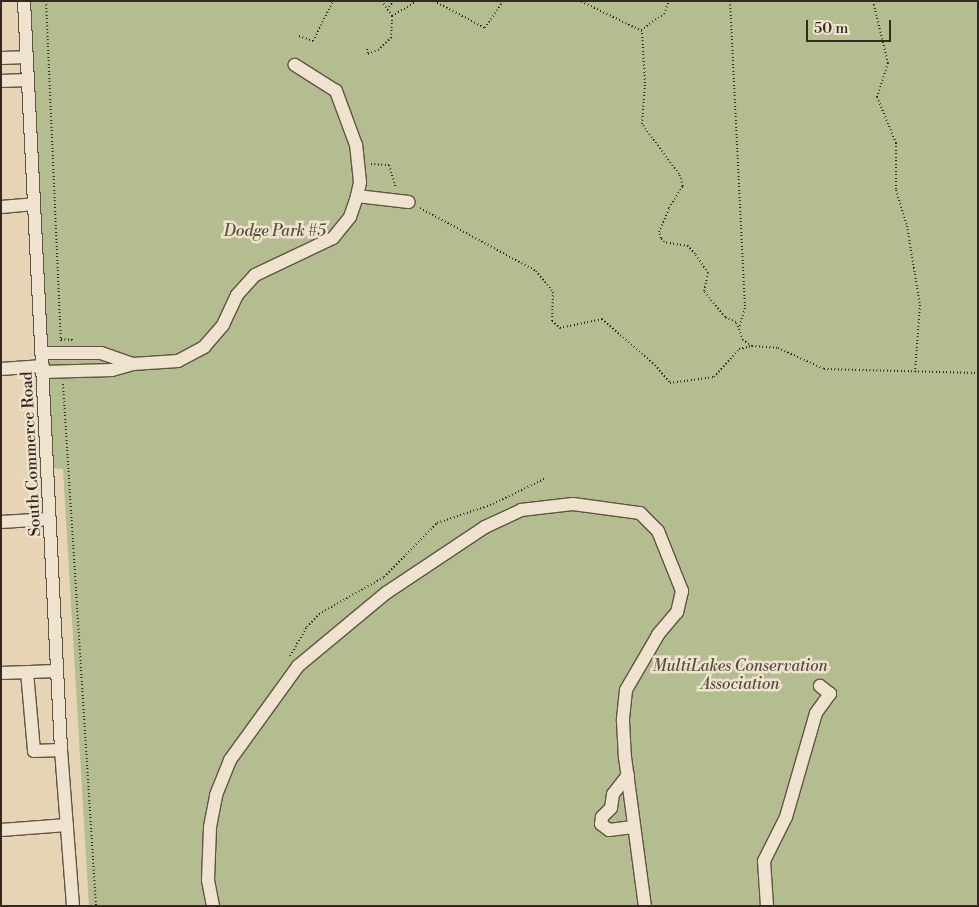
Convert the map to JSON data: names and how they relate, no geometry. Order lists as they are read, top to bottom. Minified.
{"streets":{"street":["South Commerce Road"]},"parks":["Dodge Park #5","MultiLakes Conservation Association"],"scale_bar":"50 m"}
